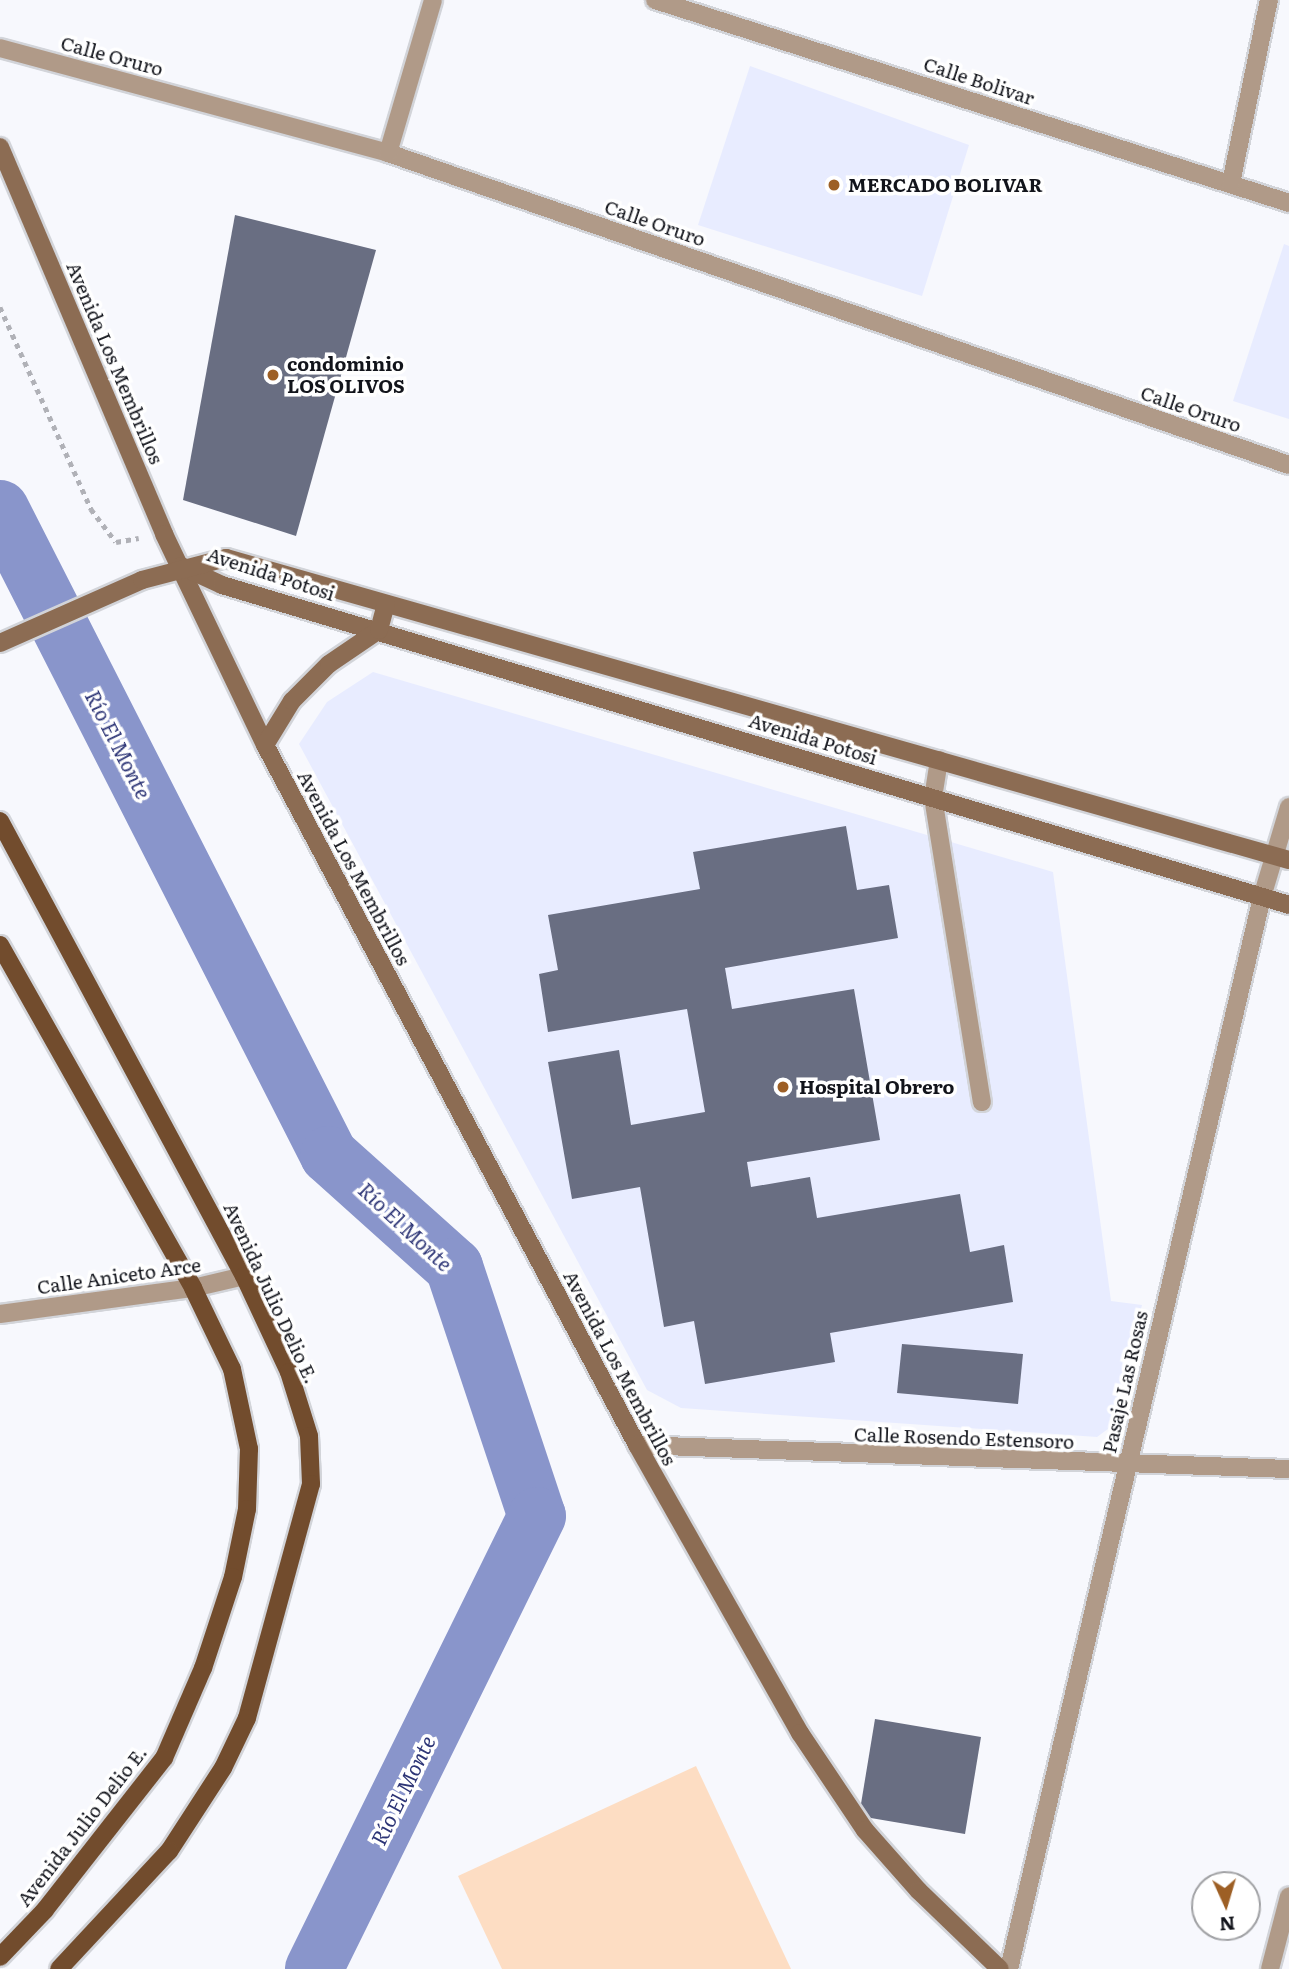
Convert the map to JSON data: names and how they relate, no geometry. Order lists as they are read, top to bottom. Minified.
{"streets":{"main road":["Avenida Julio Delio E."],"street":["Calle Oruro","Calle Bolivar","Avenida Los Membrillos","Avenida Potosi","Calle Aniceto Arce","Pasaje Las Rosas","Calle Rosendo Estensoro"]},"crossings":[["Avenida Los Membrillos","Avenida Potosi"],["Avenida Los Membrillos","Calle Rosendo Estensoro"],["Avenida Potosi","Pasaje Las Rosas"],["Calle Aniceto Arce","Avenida Julio Delio E."],["Pasaje Las Rosas","Calle Rosendo Estensoro"]],"water":["Río El Monte"],"places":["MERCADO BOLIVAR","condominio LOS OLIVOS","Hospital Obrero"],"north":"bottom"}
